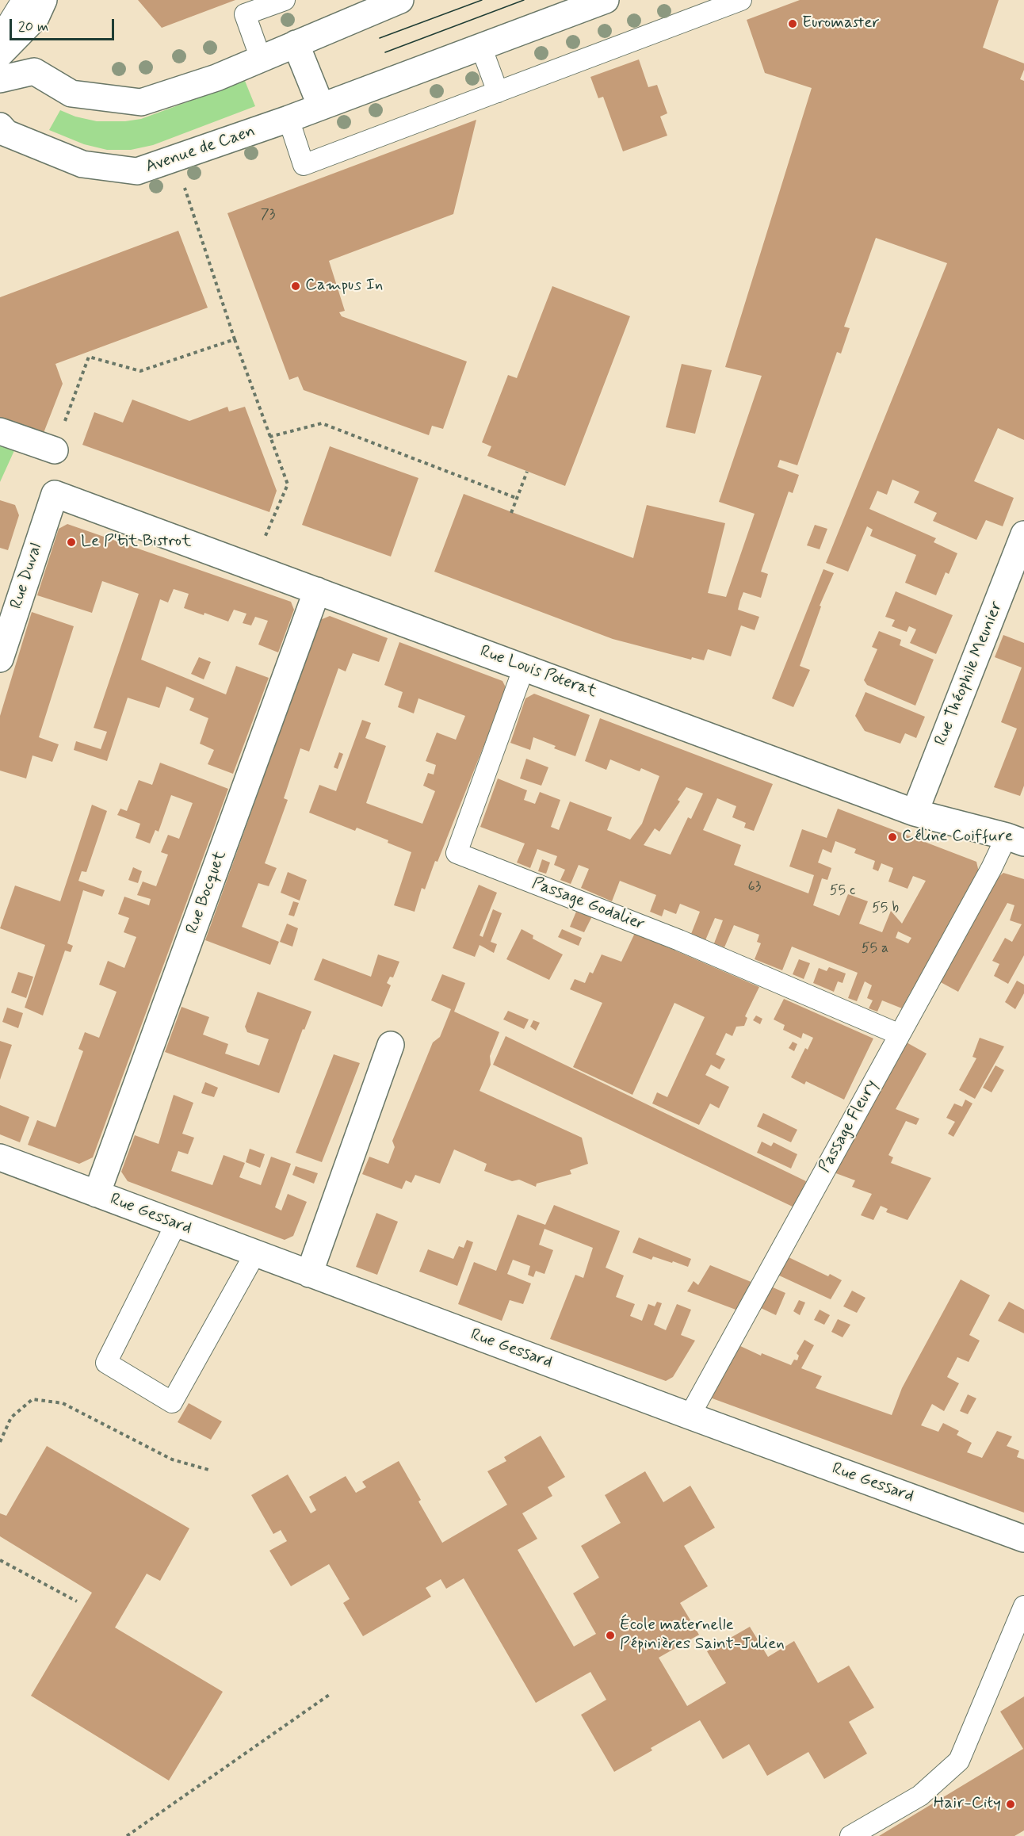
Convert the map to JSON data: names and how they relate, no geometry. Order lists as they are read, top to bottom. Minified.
{"streets":{"street":["Avenue de Caen","Rue Duval","Rue Louis Poterat","Rue Théophile Meunier","Rue Bocquet","Rue Gessard"],"lane":["Passage Godalier","Passage Fleury"]},"crossings":[["Rue Duval","Rue Louis Poterat"],["Rue Louis Poterat","Rue Théophile Meunier"],["Rue Louis Poterat","Rue Bocquet"],["Rue Louis Poterat","Passage Godalier"],["Rue Louis Poterat","Passage Fleury"],["Rue Bocquet","Rue Gessard"],["Passage Godalier","Passage Fleury"],["Passage Fleury","Rue Gessard"]],"places":["Euromaster","Campus In","Le P'tit Bistrot","Céline Coiffure","École maternelle Pépinières Saint-Julien","Hair-City"],"house_numbers":["73","63","55 c","55 b","55 a"],"scale_bar":"20 m"}
